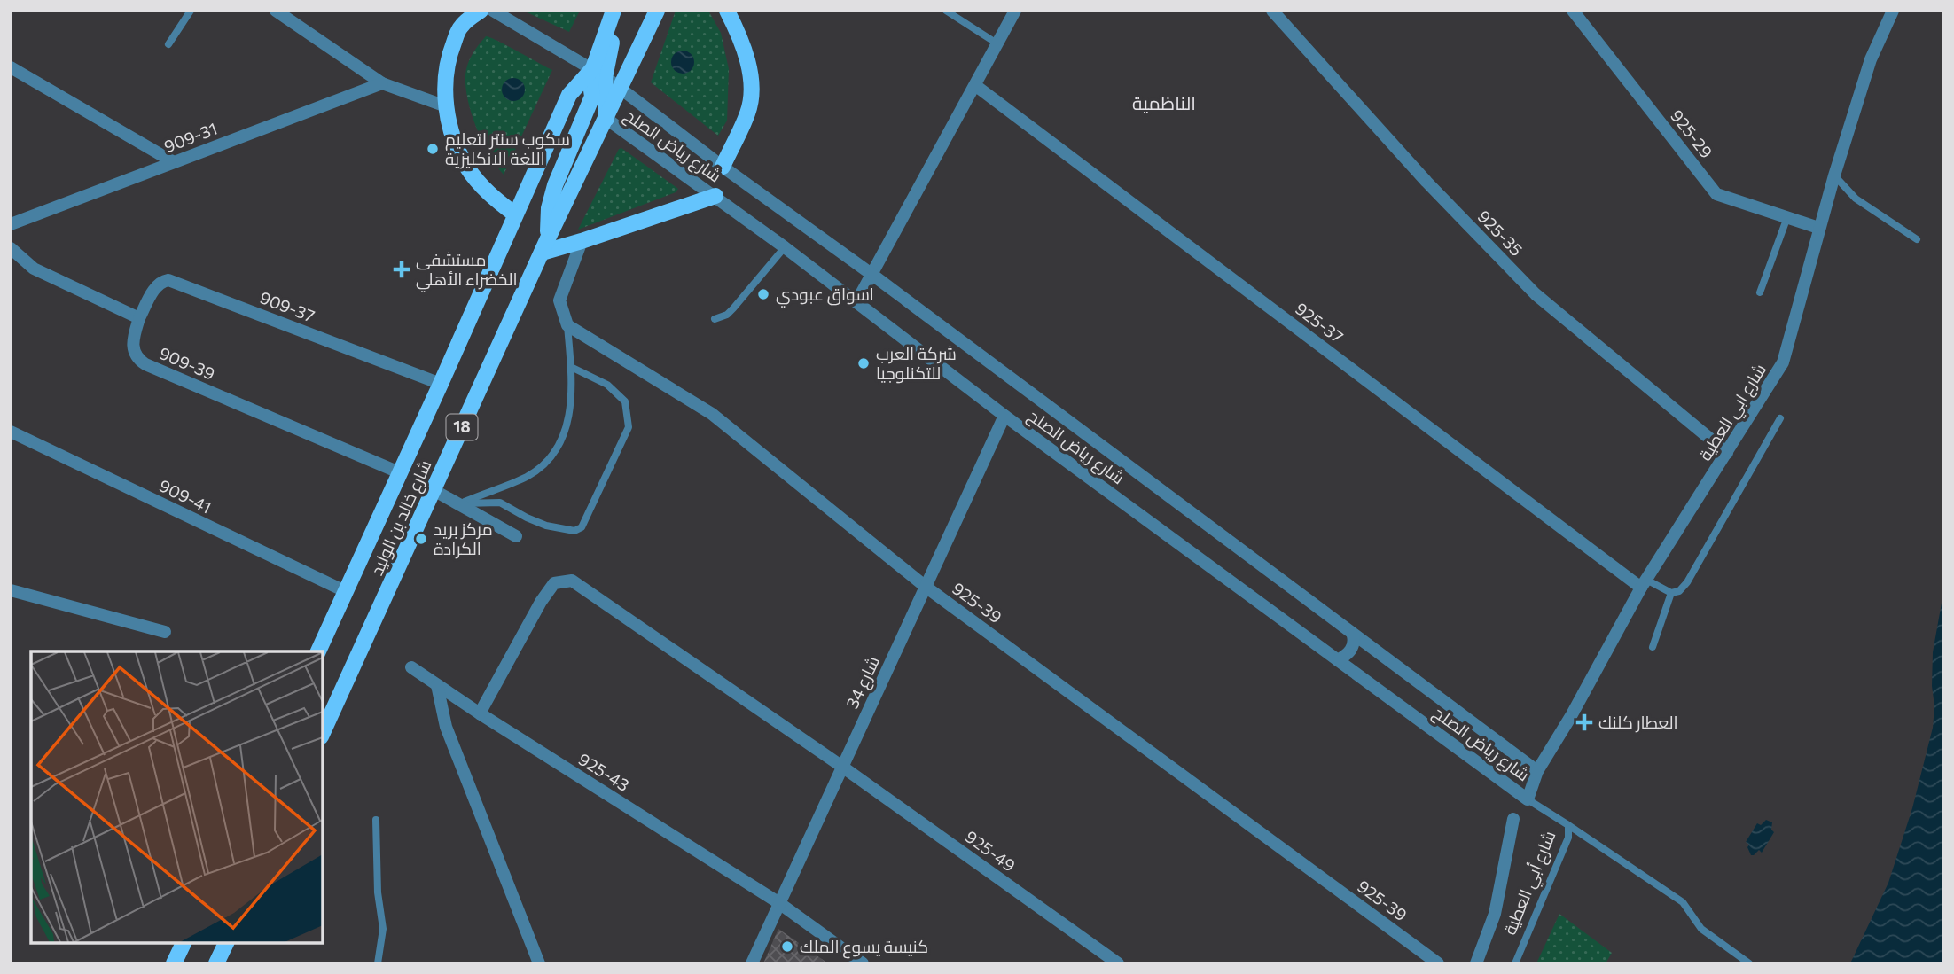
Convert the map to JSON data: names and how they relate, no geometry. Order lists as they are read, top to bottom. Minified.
{"streets":{"main road":["18","شارع خالد بن الوليد"],"street":["925-29","909-31","شارع رياض الصلح","925-35","909-37","925-37","909-39","شارع ابي العطية","909-41","925-39","شارع 34","925-43","925-49","شارع أبي العطية"]},"crossings":[["925-29","شارع ابي العطية"],["شارع رياض الصلح","شارع ابي العطية"],["شارع رياض الصلح","شارع خالد بن الوليد"],["شارع رياض الصلح","شارع 34"],["شارع رياض الصلح","شارع أبي العطية"],["925-35","شارع ابي العطية"],["909-37","909-39"],["909-37","شارع خالد بن الوليد"],["925-37","شارع ابي العطية"],["909-39","شارع خالد بن الوليد"],["شارع ابي العطية","شارع أبي العطية"],["909-41","شارع خالد بن الوليد"],["925-39","شارع 34"],["شارع 34","925-43"],["شارع 34","925-49"],["925-43","925-49"]],"districts":["الناظمية"],"places":{"other":["سكوب سنتر لتعليم اللغة الانكليزية","اسواق عبودي","شركة العرب للتكنلوجيا","مركز بريد الكرادة","كنيسة يسوع الملك"],"health":["مستشفى الخضراء الأهلي","العطار كلنك"]}}
